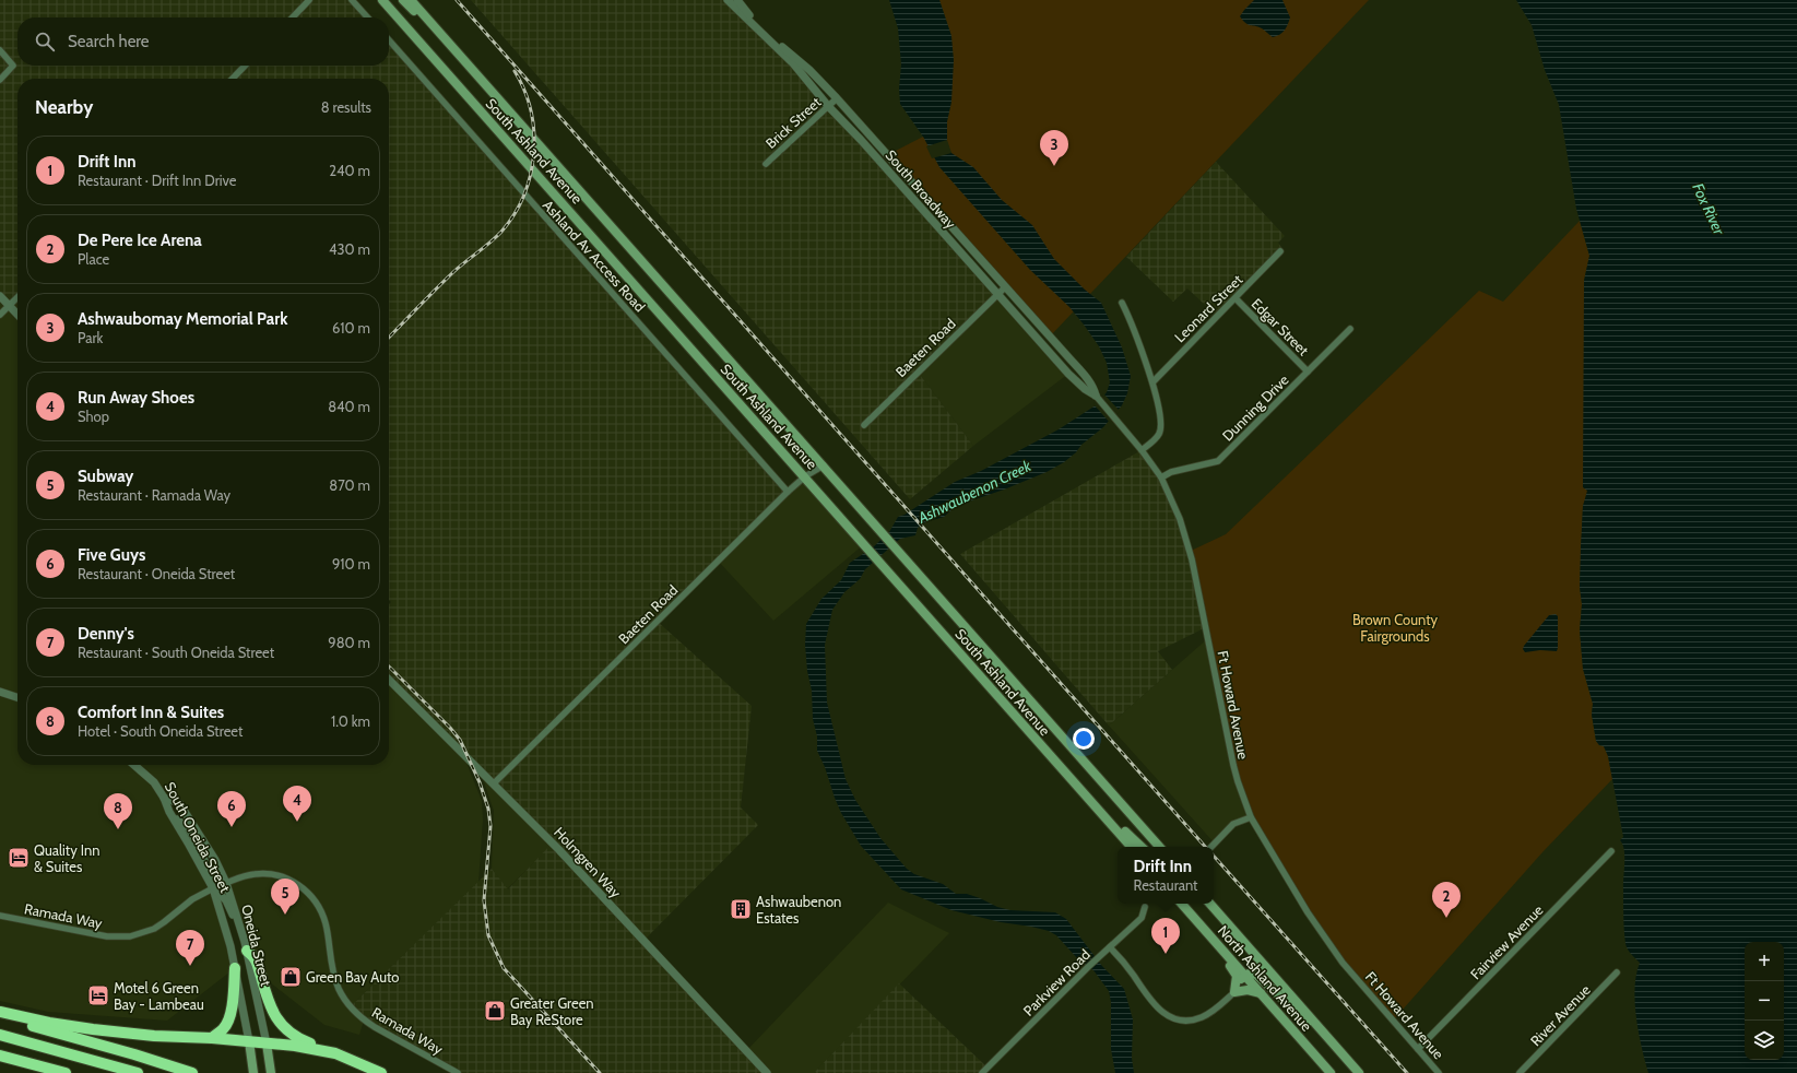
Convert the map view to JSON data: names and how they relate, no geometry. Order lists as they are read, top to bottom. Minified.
{"streets":{"main road":["South Ashland Avenue","North Ashland Avenue"],"street":["Brick Street","South Broadway","Ashland Av Access Road","Leonard Street","Edgar Street","Baeten Road","Dunning Drive","Ft Howard Avenue","South Oneida Street","Holmgren Way","Ramada Way","Fairview Avenue","Oneida Street","Parkview Road","River Avenue"]},"crossings":[["Brick Street","South Broadway"],["South Ashland Avenue","Baeten Road"],["South Broadway","Baeten Road"],["South Broadway","Ft Howard Avenue"],["Ashland Av Access Road","Baeten Road"],["Leonard Street","Edgar Street"],["Edgar Street","Dunning Drive"],["Baeten Road","Holmgren Way"],["Dunning Drive","Ft Howard Avenue"],["Ft Howard Avenue","Fairview Avenue"],["South Oneida Street","Ramada Way"],["South Oneida Street","Oneida Street"],["Ramada Way","Oneida Street"]],"water":["Fox River","Ashwaubenon Creek"],"parks":["Brown County Fairgrounds"],"places":{"hotel":["Quality Inn & Suites","Motel 6 Green Bay - Lambeau"],"building":["Ashwaubenon Estates"],"shop":["Green Bay Auto","Greater Green Bay ReStore"]},"page":{"search":"Search here","heading":["Nearby","8 results"],"pins":["3","4","6","8","5","2","1","7"],"list":[{"mark":"1","name":"Drift Inn","note":"Restaurant · Drift Inn Drive","value":"240 m"},{"mark":"2","name":"De Pere Ice Arena","note":"Place","value":"430 m"},{"mark":"3","name":"Ashwaubomay Memorial Park","note":"Park","value":"610 m"},{"mark":"4","name":"Run Away Shoes","note":"Shop","value":"840 m"},{"mark":"5","name":"Subway","note":"Restaurant · Ramada Way","value":"870 m"},{"mark":"6","name":"Five Guys","note":"Restaurant · Oneida Street","value":"910 m"},{"mark":"7","name":"Denny's","note":"Restaurant · South Oneida Street","value":"980 m"},{"mark":"8","name":"Comfort Inn & Suites","note":"Hotel · South Oneida Street","value":"1.0 km"}],"popup":["Drift Inn","Restaurant"],"map_buttons":["+","−"]}}
